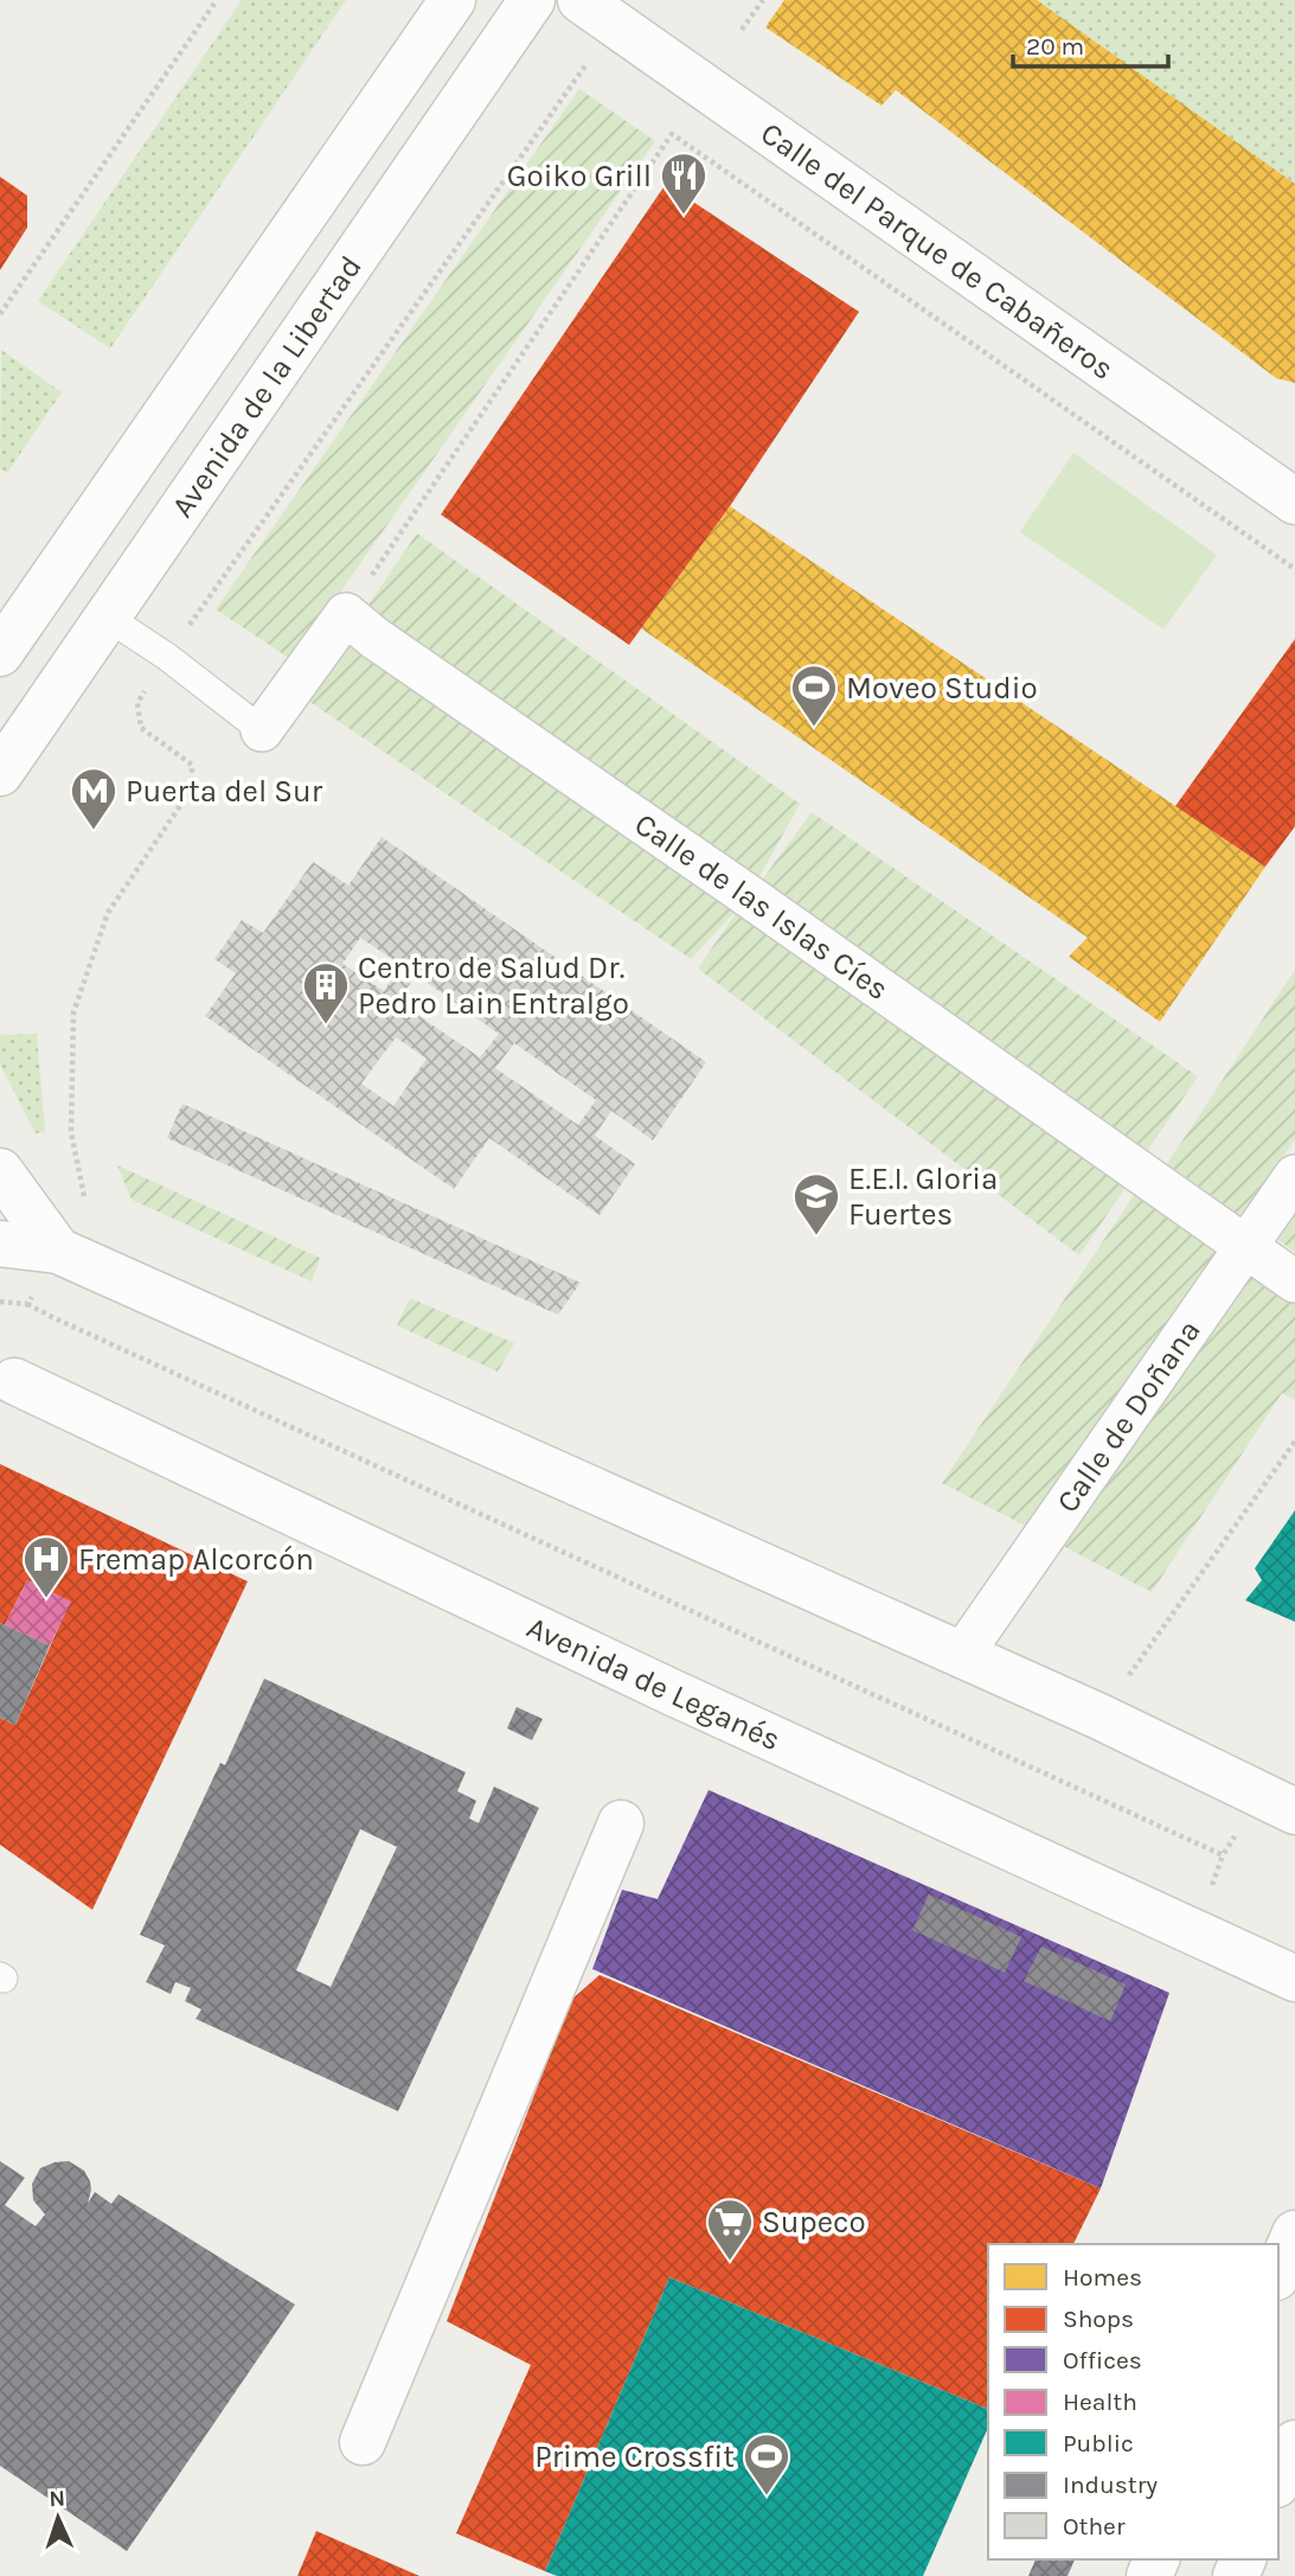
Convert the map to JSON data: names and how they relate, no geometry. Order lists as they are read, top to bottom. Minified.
{"streets":{"street":["Calle del Parque de Cabañeros","Avenida de la Libertad","Calle de las Islas Cíes","Calle de Doñana","Avenida de Leganés"]},"crossings":[["Calle de las Islas Cíes","Calle de Doñana"]],"places":{"restaurant":["Goiko Grill"],"sports":["Moveo Studio","Prime Crossfit"],"metro station":["Puerta del Sur"],"building":["Centro de Salud Dr. Pedro Lain Entralgo"],"school or university":["E.E.I. Gloria Fuertes"],"hospital":["Fremap Alcorcón"],"supermarket":["Supeco"]},"legend":["Homes","Shops","Offices","Health","Public","Industry","Other"],"scale_bar":"20 m","north":"top"}
